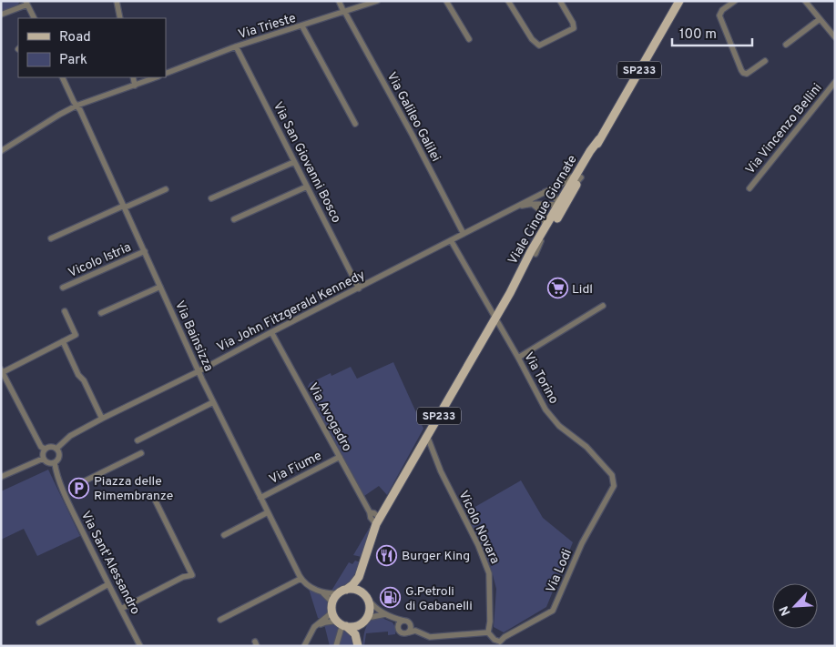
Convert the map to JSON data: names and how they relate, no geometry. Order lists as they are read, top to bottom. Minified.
{"streets":{"main road":["SP233","Viale Cinque Giornate"],"street":["Via Trieste","Via Galileo Galilei","Via Vincenzo Bellini","Via San Giovanni Bosco","Vicolo Istria","Via John Fitzgerald Kennedy","Via Bainsizza","Via Torino","Via Avogadro","Via Fiume","Vicolo Novara","Via Sant'Alessandro","Via Lodi"]},"crossings":[["Via Trieste","Via Galileo Galilei"],["Via Trieste","Via San Giovanni Bosco"],["SP233","Viale Cinque Giornate"],["Via Galileo Galilei","Via John Fitzgerald Kennedy"],["Via San Giovanni Bosco","Via John Fitzgerald Kennedy"],["Viale Cinque Giornate","Via John Fitzgerald Kennedy"],["Viale Cinque Giornate","Via Torino"],["Viale Cinque Giornate","Via Avogadro"],["Viale Cinque Giornate","Vicolo Novara"],["Vicolo Istria","Via Bainsizza"],["Via John Fitzgerald Kennedy","Via Bainsizza"],["Via John Fitzgerald Kennedy","Via Torino"],["Via John Fitzgerald Kennedy","Via Avogadro"],["Via John Fitzgerald Kennedy","Via Sant'Alessandro"],["Via Bainsizza","Via Fiume"],["Via Torino","Via Lodi"],["Via Avogadro","Via Fiume"]],"places":{"supermarket":["Lidl"],"parking":["Piazza delle Rimembranze"],"restaurant":["Burger King"],"fuel station":["G.Petroli di Gabanelli"]},"legend":["Road","Park"],"scale_bar":"100 m","north":"bottom left"}
